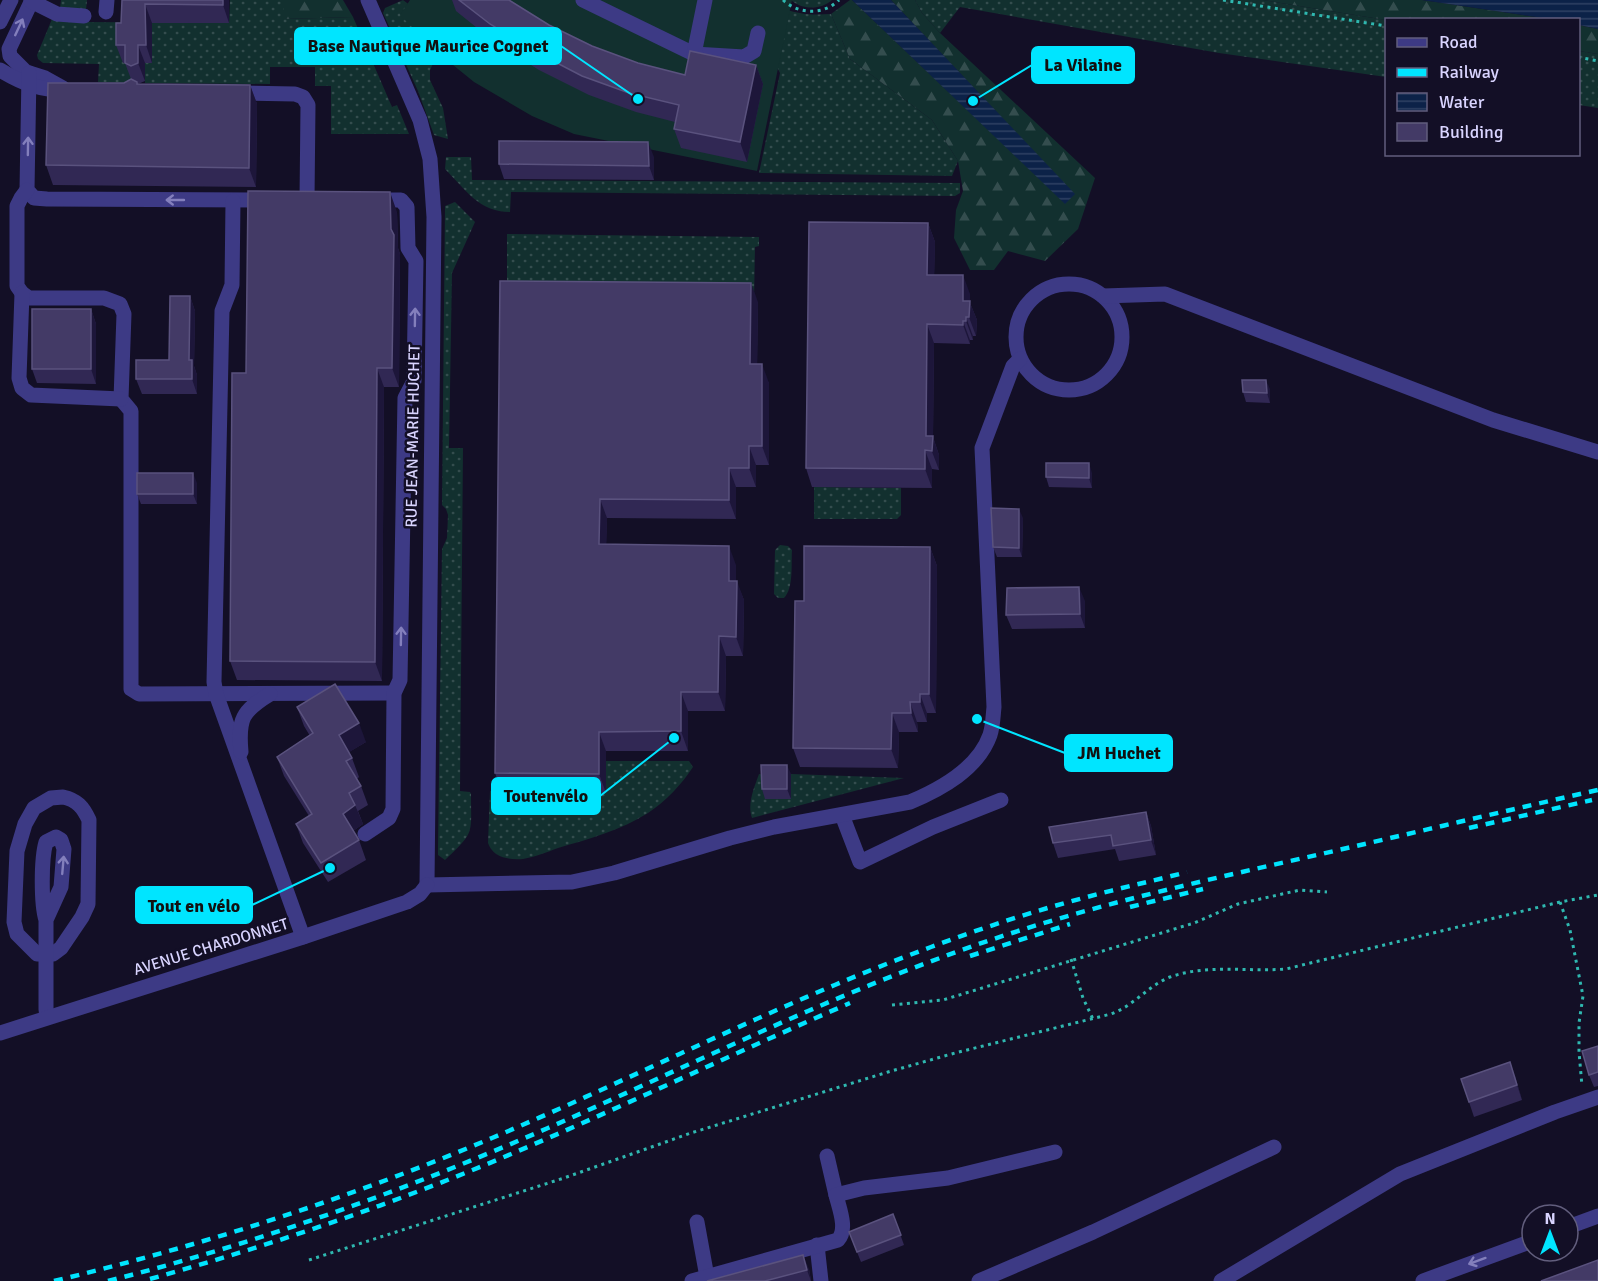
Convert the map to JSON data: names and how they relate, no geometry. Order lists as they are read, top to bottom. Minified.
{"streets":{"street":["RUE JEAN-MARIE HUCHET","AVENUE CHARDONNET"]},"crossings":[["RUE JEAN-MARIE HUCHET","AVENUE CHARDONNET"]],"places":["Base Nautique Maurice Cognet","La Vilaine","JM Huchet","Toutenvélo","Tout en vélo"],"legend":["Road","Railway","Water","Building"],"north":"top"}
